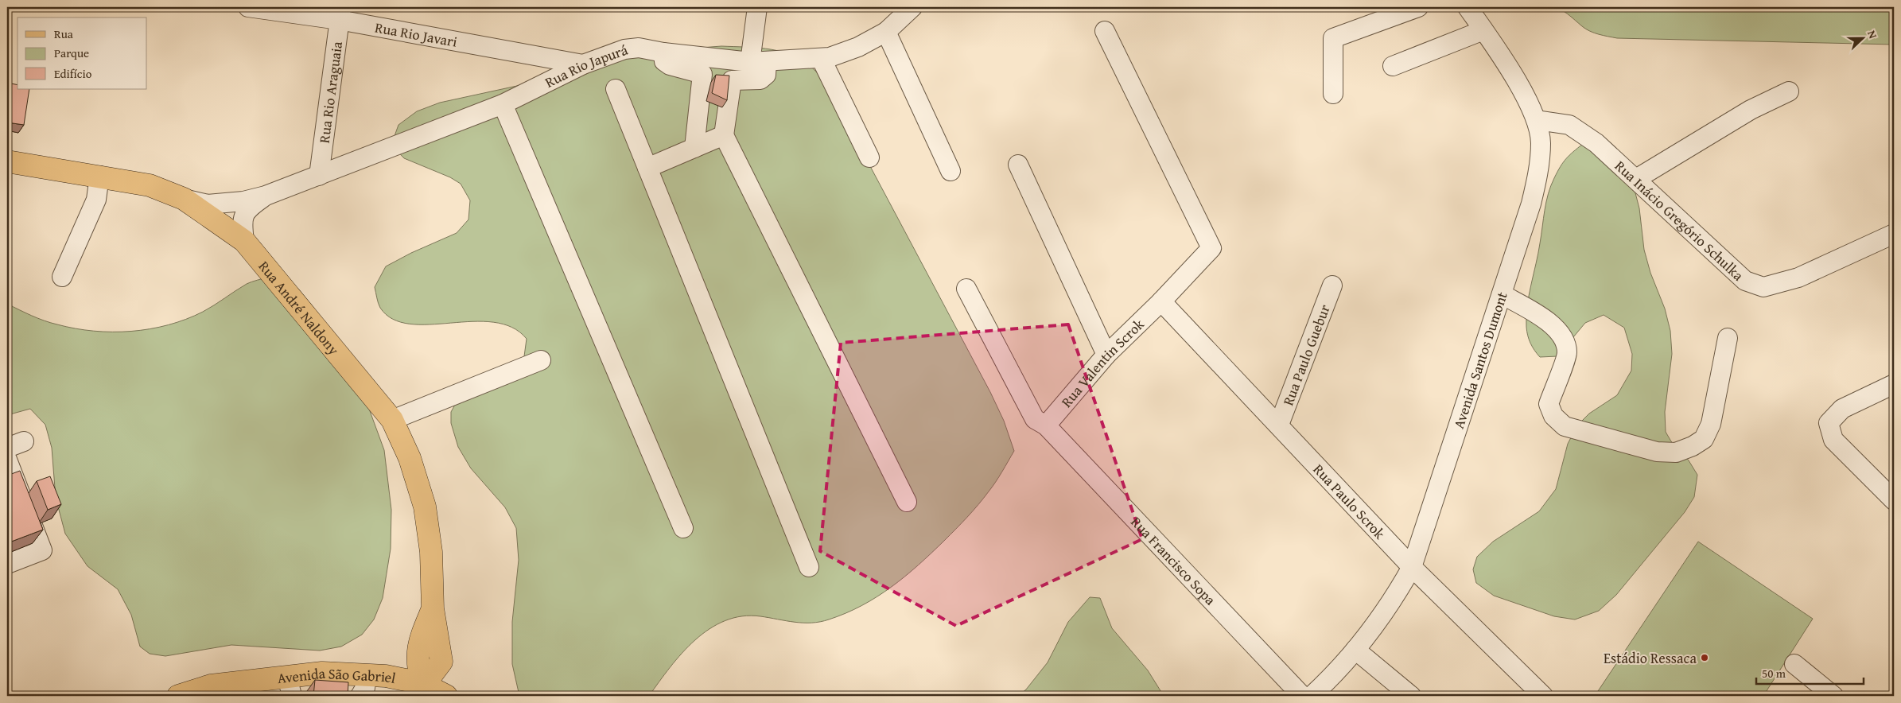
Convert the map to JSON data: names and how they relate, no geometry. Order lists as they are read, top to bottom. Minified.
{"streets":{"main road":["Rua André Naldony","Avenida São Gabriel"],"street":["Rua Rio Javari","Rua Rio Japurá","Rua Rio Araguaia","Rua Inácio Gregório Schulka","Rua Paulo Guebur","Avenida Santos Dumont","Rua Valentin Scrok","Rua Paulo Scrok","Rua Francisco Sopa"]},"crossings":[["Rua Rio Javari","Rua Rio Japurá"],["Rua Rio Javari","Rua Rio Araguaia"],["Rua Rio Japurá","Rua Rio Araguaia"],["Rua Rio Japurá","Rua André Naldony"],["Rua Inácio Gregório Schulka","Avenida Santos Dumont"],["Rua André Naldony","Avenida São Gabriel"],["Rua Paulo Guebur","Rua Paulo Scrok"],["Avenida Santos Dumont","Rua Paulo Scrok"],["Rua Valentin Scrok","Rua Paulo Scrok"],["Rua Valentin Scrok","Rua Francisco Sopa"]],"places":["Estádio Ressaca"],"legend":["Rua","Parque","Edifício"],"scale_bar":"50 m","north":"right"}
